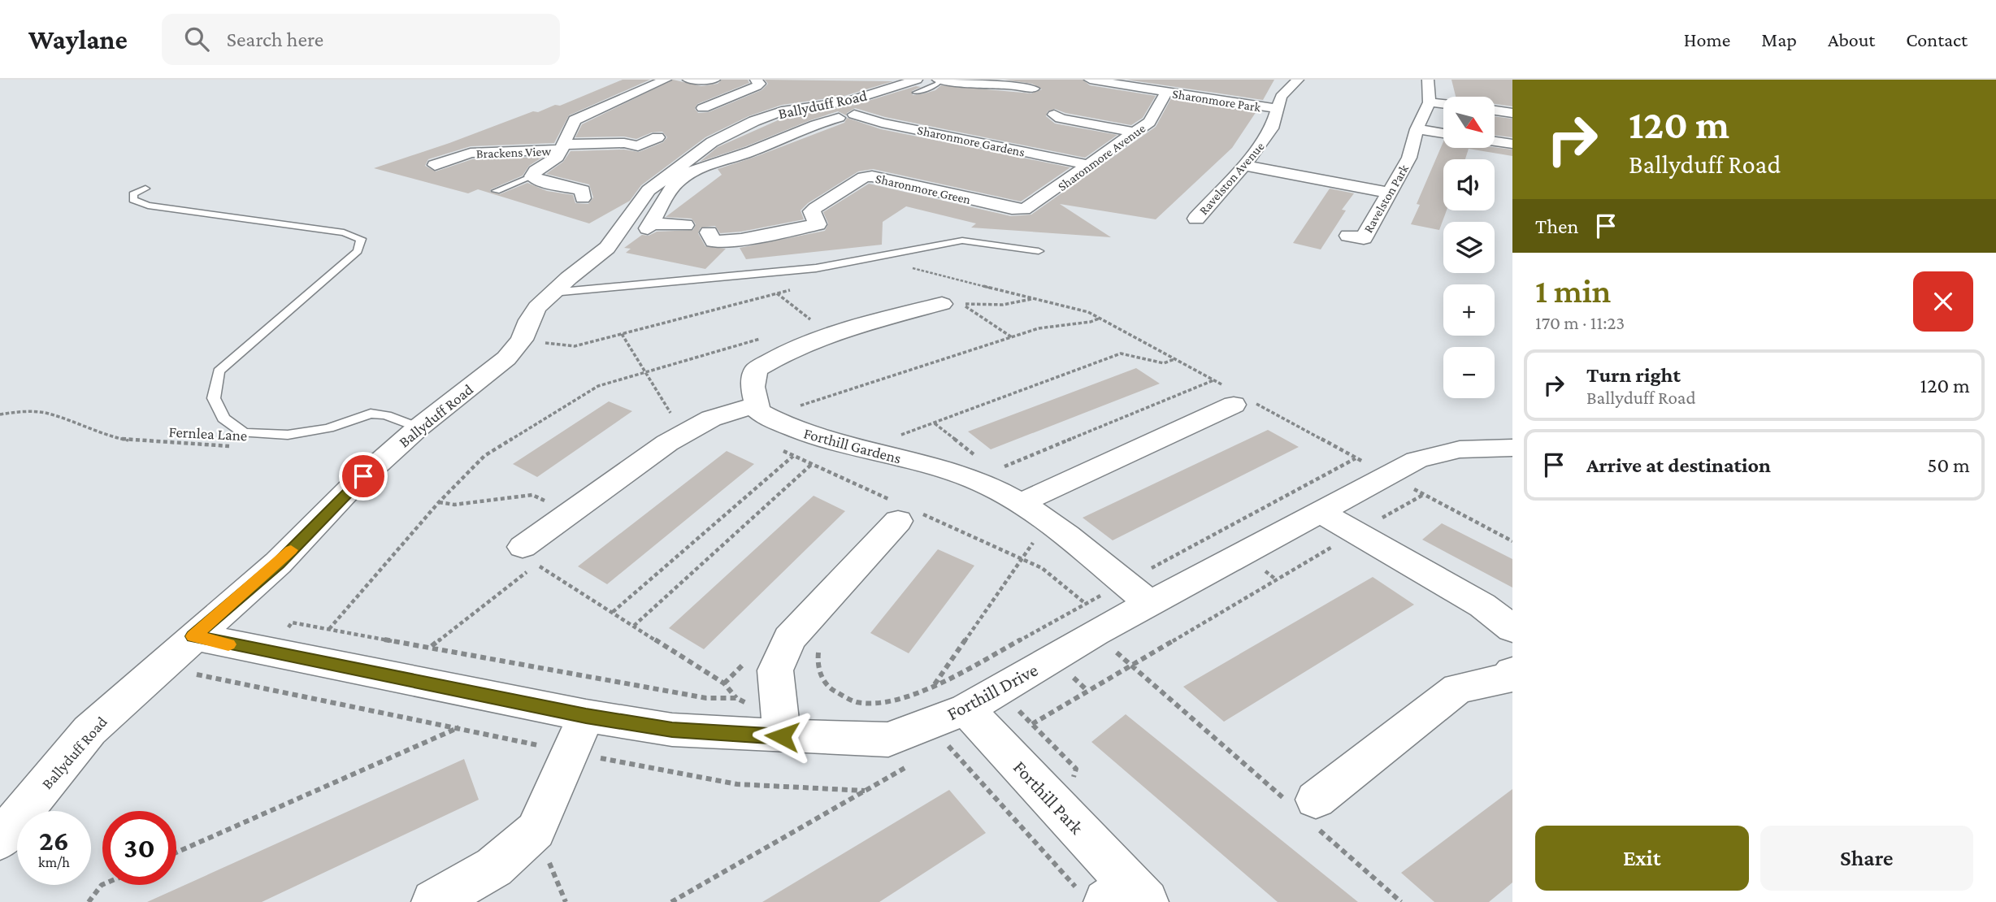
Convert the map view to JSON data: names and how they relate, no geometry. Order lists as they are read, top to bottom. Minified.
{"streets":{"street":["Sharonmore Park","Ballyduff Road","Sharonmore Gardens","Brackens View","Sharonmore Avenue","Ravelston Avenue","Sharonmore Green","Ravelston Park","Forthill Gardens","Forthill Drive","Forthill Park"],"path":["Fernlea Lane"]},"crossings":[["Sharonmore Park","Sharonmore Avenue"],["Sharonmore Park","Ravelston Avenue"],["Ballyduff Road","Forthill Drive"],["Sharonmore Gardens","Sharonmore Avenue"],["Sharonmore Avenue","Sharonmore Green"],["Forthill Gardens","Forthill Drive"],["Forthill Drive","Forthill Park"]],"north":"bottom right","page":{"header":"Waylane","search":"Search here","nav":["Home","Map","About","Contact"],"turn":["120 m","Ballyduff Road"],"map_buttons":["+","−"],"then":"Then","heading":["1 min","170 m · 11:23"],"list":[{"name":"Turn right","note":"Ballyduff Road","value":"120 m"},{"name":"Arrive at destination","value":"50 m"}],"speed":"26 km/h","limit":"30","buttons":["Exit","Share"]}}
